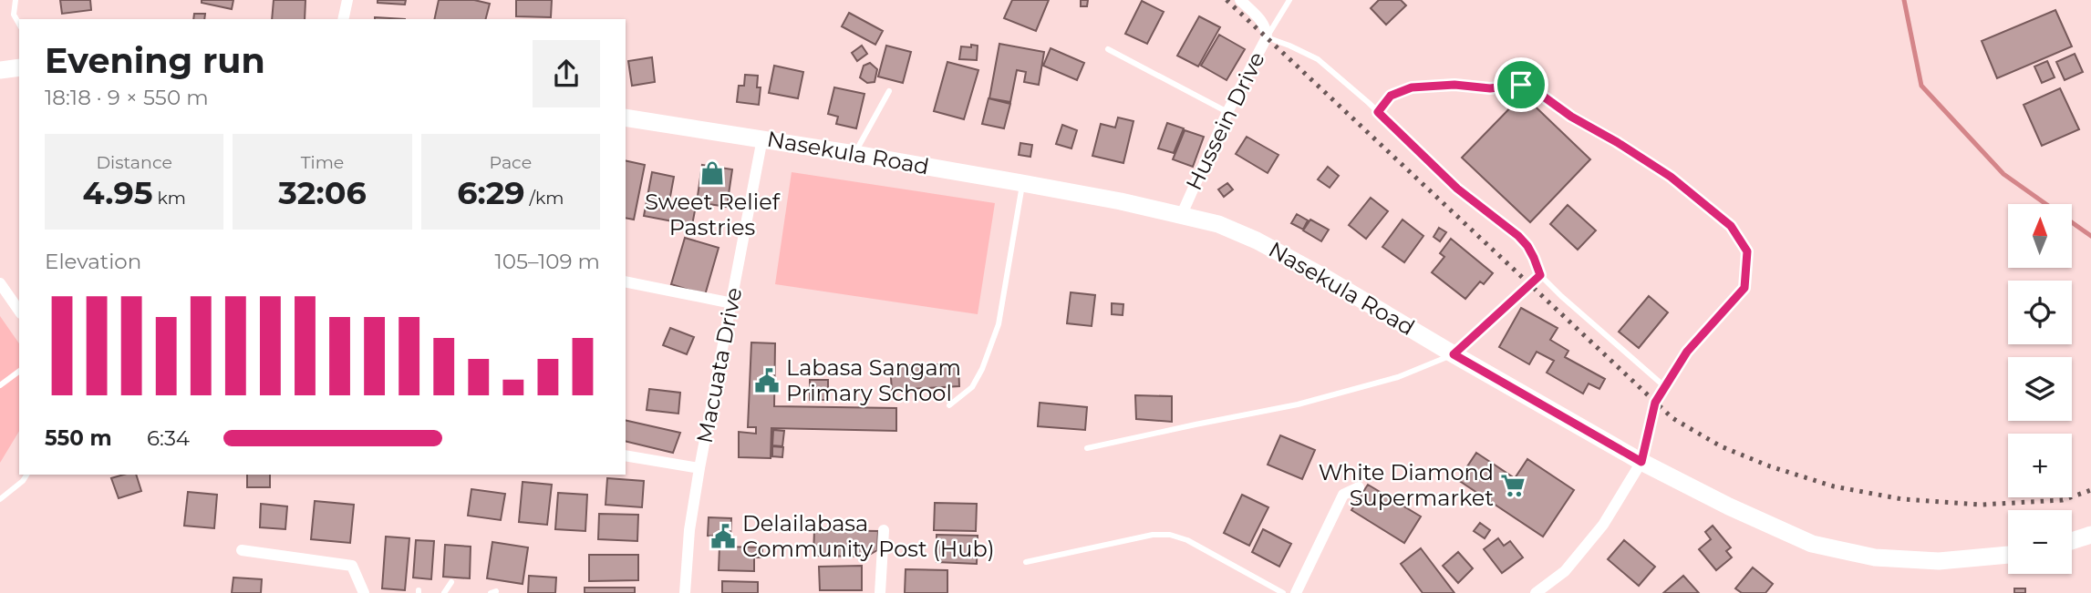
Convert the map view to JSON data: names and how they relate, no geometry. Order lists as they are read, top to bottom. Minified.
{"streets":{"main road":["Nasekula Road"],"street":["Hussein Drive","Macuata Drive"]},"crossings":[["Hussein Drive","Nasekula Road"],["Nasekula Road","Macuata Drive"]],"places":{"shop":["Sweet Relief Pastries"],"public building":["Labasa Sangam Primary School","Delailabasa Community Post (Hub)"],"supermarket":["White Diamond Supermarket"]},"north":"top","page":{"heading":["Evening run","18:18 · 9 × 550 m"],"stats":[["Distance","4.95 km"],["Time","32:06"],["Pace","6:29 /km"]],"map_buttons":["+","−"],"chart":["Elevation","105–109 m"],"list":[{"name":"550 m","note":"6:34"}]}}
